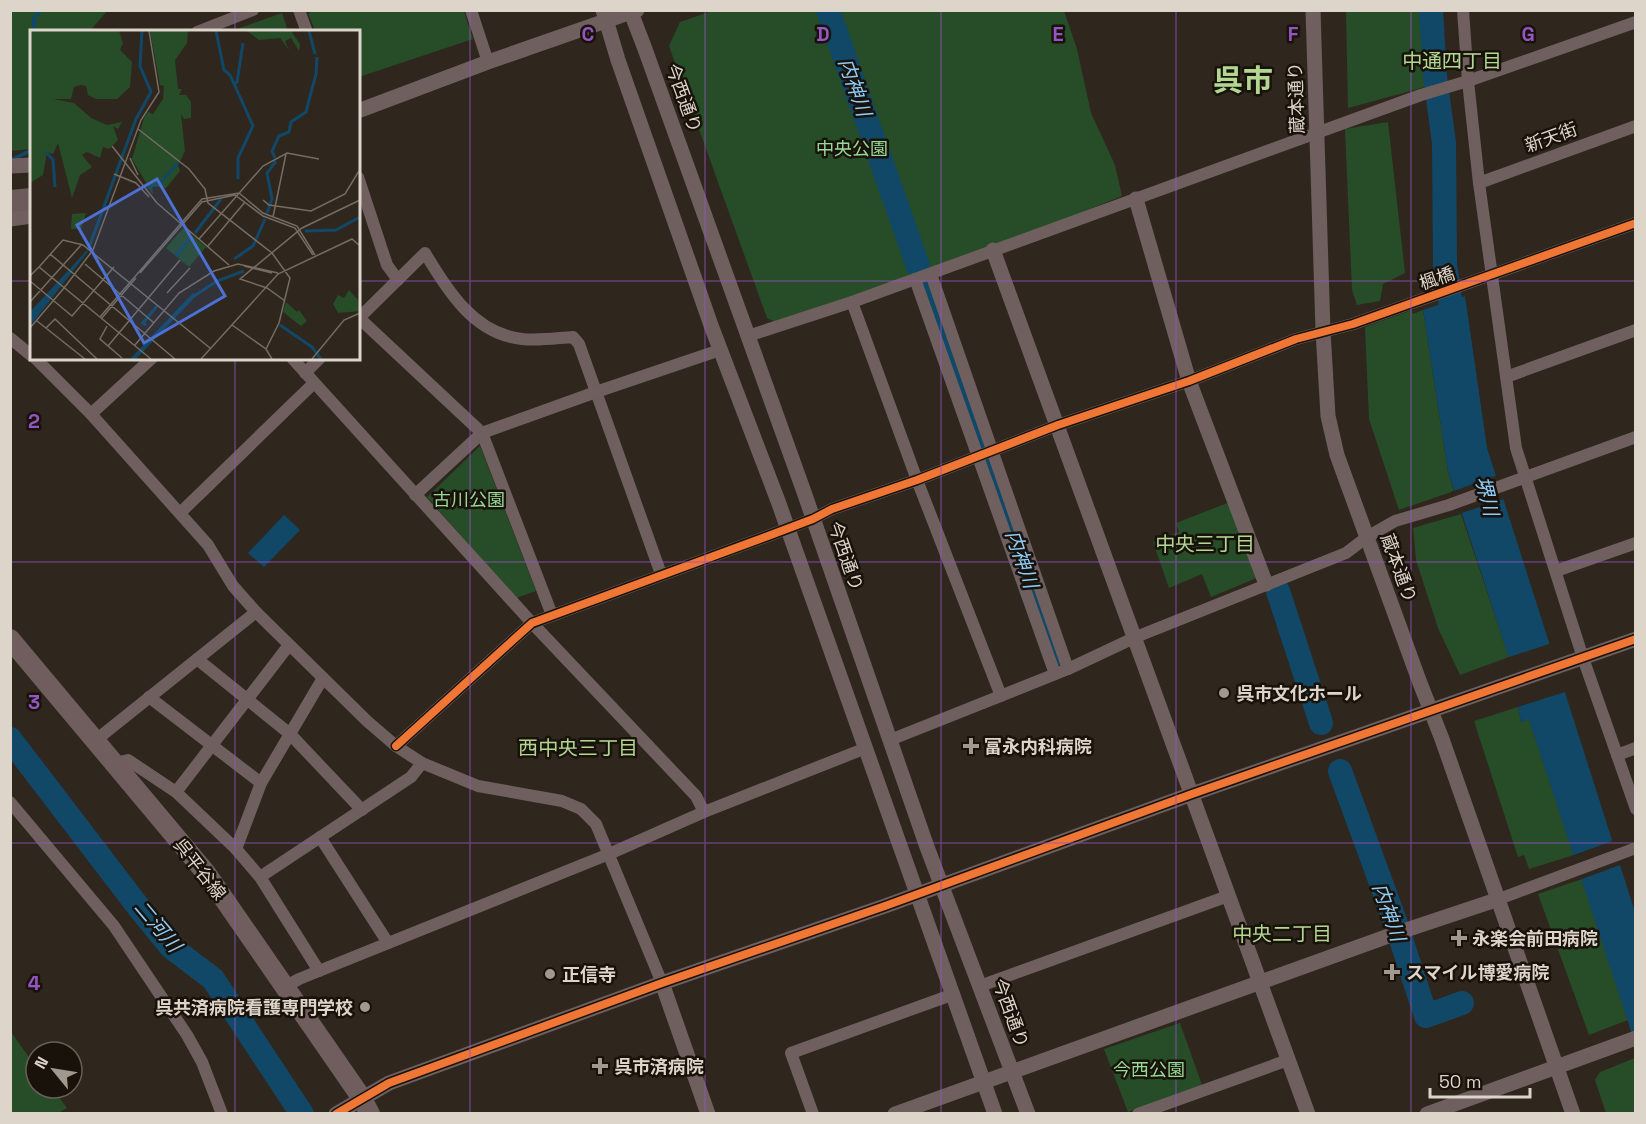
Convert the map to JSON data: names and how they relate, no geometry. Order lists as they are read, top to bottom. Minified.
{"streets":{"main road":["呉平谷線"],"street":["今西通り","蔵本通り","新天街","楓橋"]},"crossings":[["今西通り","楓橋"],["蔵本通り","楓橋"]],"districts":["中通四丁目","呉市","中央三丁目","西中央三丁目","中央二丁目"],"water":["内神川","堺川","二河川"],"parks":["中央公園","古川公園","今西公園"],"places":{"other":["呉市文化ホール","正信寺","呉共済病院看護専門学校"],"health":["富永内科病院","永楽会前田病院","スマイル博愛病院","呉市済病院"]},"scale_bar":"50 m","north":"top left","grid":{"columns":["C","D","E","F","G"],"rows":["2","3","4"]}}
